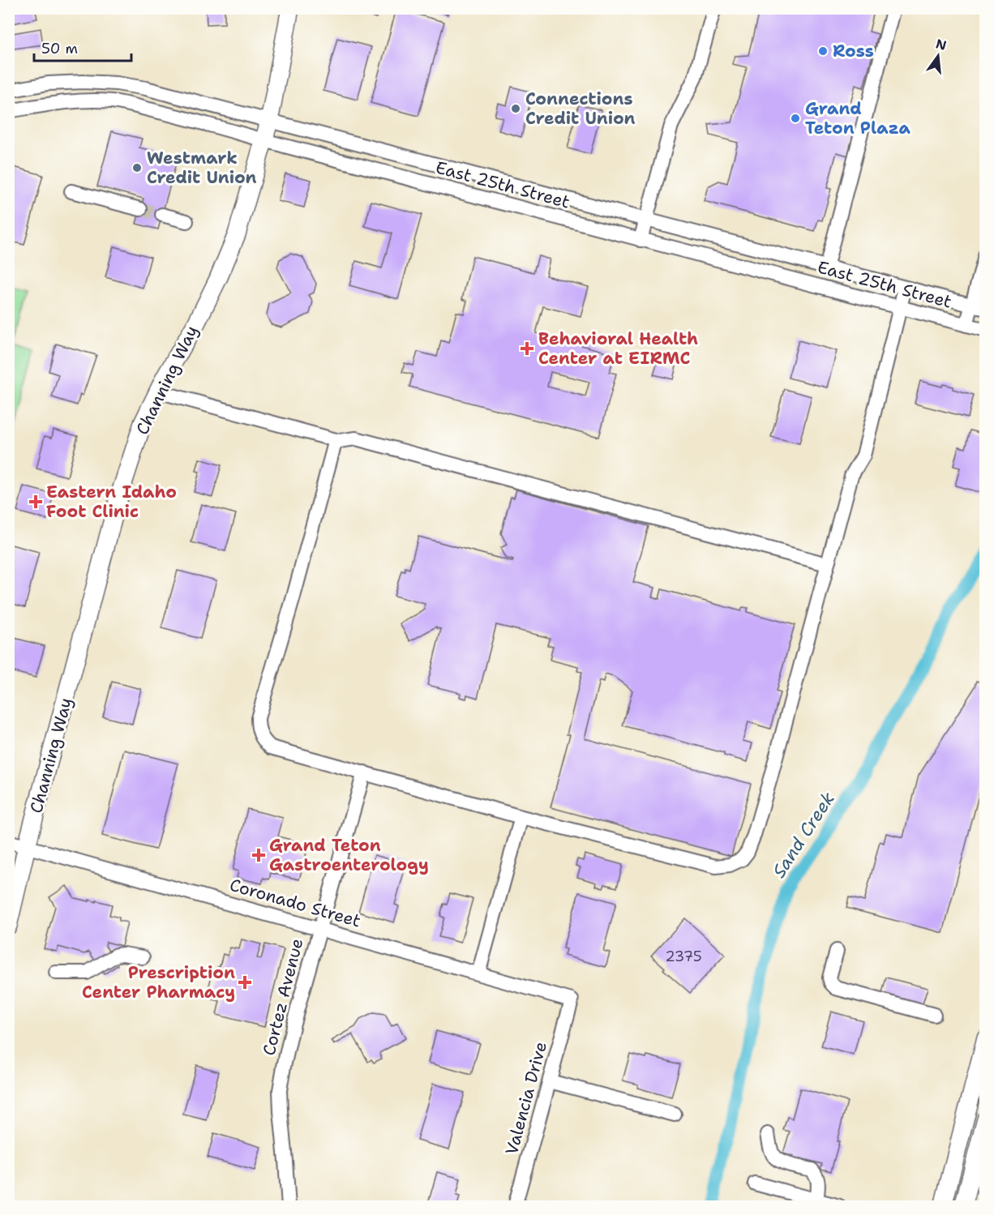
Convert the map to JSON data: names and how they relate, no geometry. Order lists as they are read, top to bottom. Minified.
{"streets":{"main road":["Channing Way"],"street":["East 25th Street","Coronado Street","Cortez Avenue","Valencia Drive"]},"crossings":[["East 25th Street","Channing Way"],["Channing Way","Coronado Street"],["Coronado Street","Cortez Avenue"],["Coronado Street","Valencia Drive"]],"water":["Sand Creek"],"places":{"other":["Ross","Connections Credit Union","Grand Teton Plaza","Westmark Credit Union"],"health":["Behavioral Health Center at EIRMC","Eastern Idaho Foot Clinic","Grand Teton Gastroenterology","Prescription Center Pharmacy"]},"house_numbers":["2375"],"scale_bar":"50 m","north":"top"}
